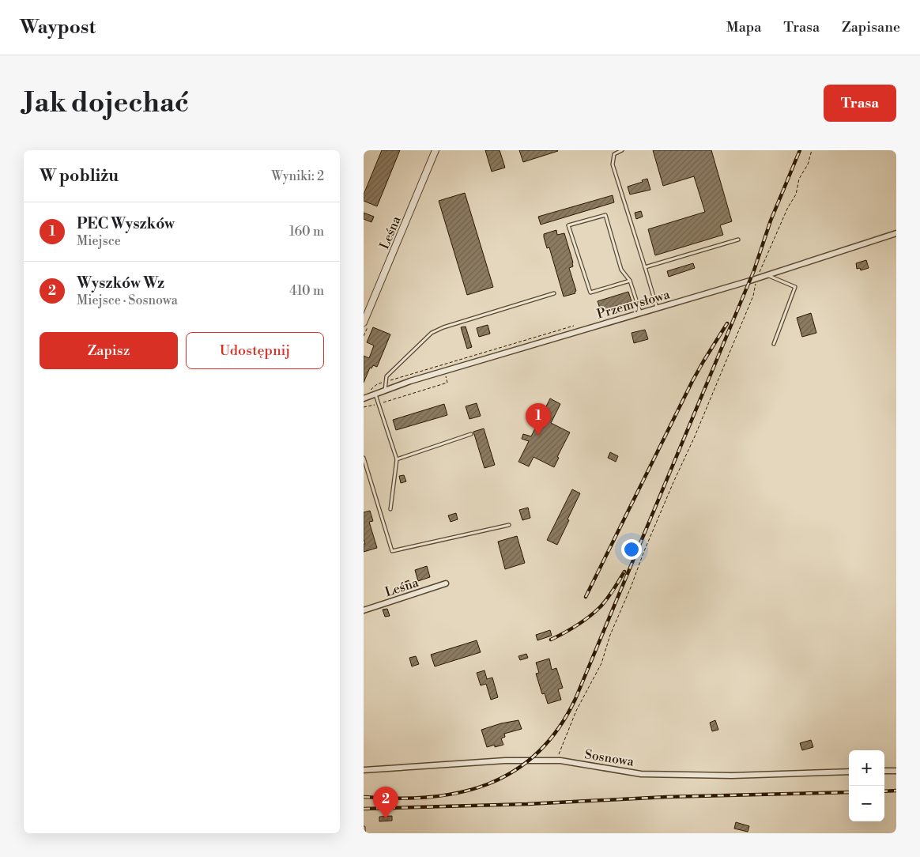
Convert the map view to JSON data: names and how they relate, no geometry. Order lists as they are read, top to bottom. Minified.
{"streets":{"street":["Leśna","Przemysłowa","Sosnowa"]},"page":{"header":"Waypost","nav":["Mapa","Trasa","Zapisane"],"buttons":["Trasa",["Zapisz","Udostępnij"]],"title":"Jak dojechać","heading":["W pobliżu","Wyniki: 2"],"list":[{"mark":"1","name":"PEC Wyszków","note":"Miejsce","value":"160 m"},{"mark":"2","name":"Wyszków Wz","note":"Miejsce · Sosnowa","value":"410 m"}],"pins":["1","2"],"map_buttons":["+","−"]}}
